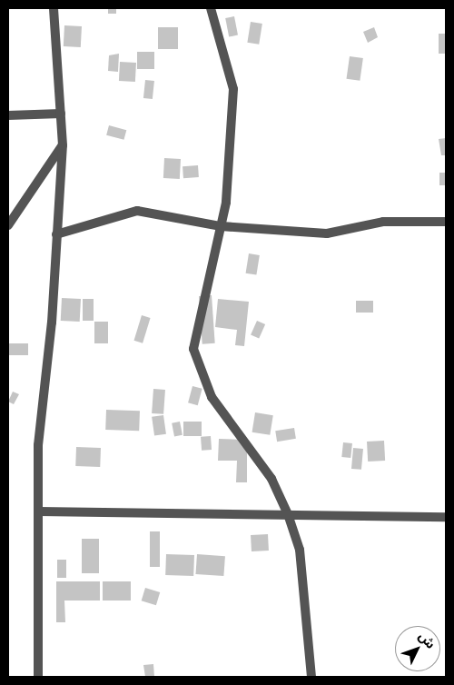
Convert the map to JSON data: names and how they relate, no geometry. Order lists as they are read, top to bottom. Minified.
{"north":"top right"}
